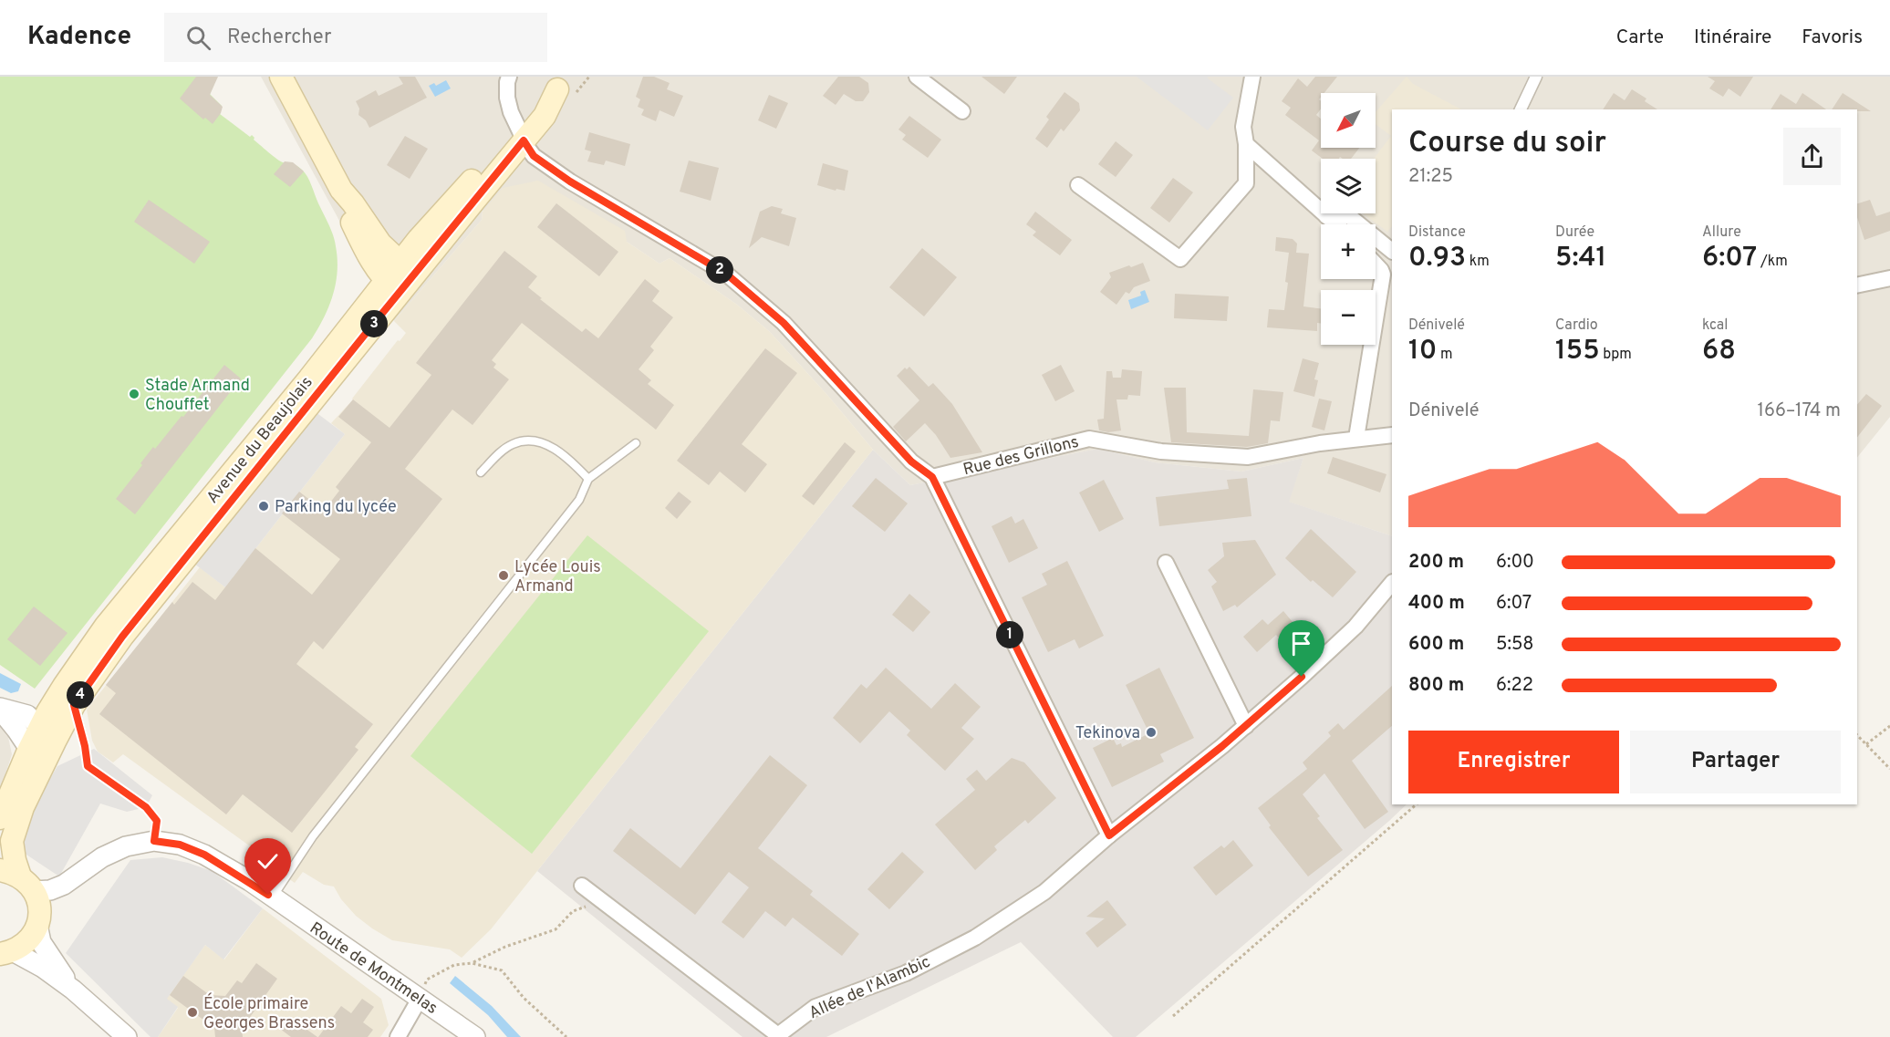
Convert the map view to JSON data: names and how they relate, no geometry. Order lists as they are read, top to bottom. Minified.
{"streets":{"main road":["Avenue du Beaujolais"],"street":["Rue des Grillons","Route de Montmelas","Allée de l'Alambic"]},"crossings":[["Avenue du Beaujolais","Route de Montmelas"]],"places":["Stade Armand Chouffet","Parking du lycée","Lycée Louis Armand","Tekinova","École primaire Georges Brassens"],"north":"bottom left","page":{"header":"Kadence","search":"Rechercher","nav":["Carte","Itinéraire","Favoris"],"map_buttons":["+","−"],"heading":["Course du soir","21:25"],"stats":[["Distance","0.93 km"],["Durée","5:41"],["Allure","6:07 /km"],["Dénivelé","10 m"],["Cardio","155 bpm"],["kcal","68"]],"pins":["2","3","1","4"],"chart":["Dénivelé","166–174 m"],"list":[{"name":"200 m","note":"6:00"},{"name":"400 m","note":"6:07"},{"name":"600 m","note":"5:58"},{"name":"800 m","note":"6:22"}],"buttons":["Enregistrer","Partager"]}}
